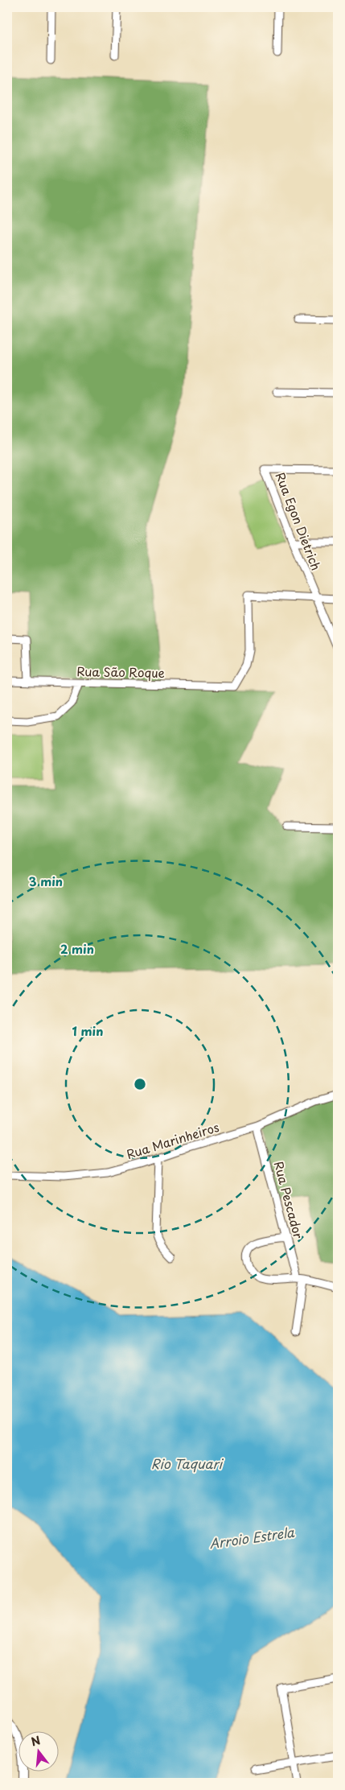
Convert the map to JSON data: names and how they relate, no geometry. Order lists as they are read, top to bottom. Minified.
{"streets":{"street":["Rua Egon Dietrich","Rua São Roque","Rua Marinheiros","Rua Pescador"]},"crossings":[["Rua Egon Dietrich","Rua São Roque"],["Rua Marinheiros","Rua Pescador"]],"water":["Rio Taquari","Arroio Estrela"],"north":"top","rings":["3 min","2 min","1 min"]}
